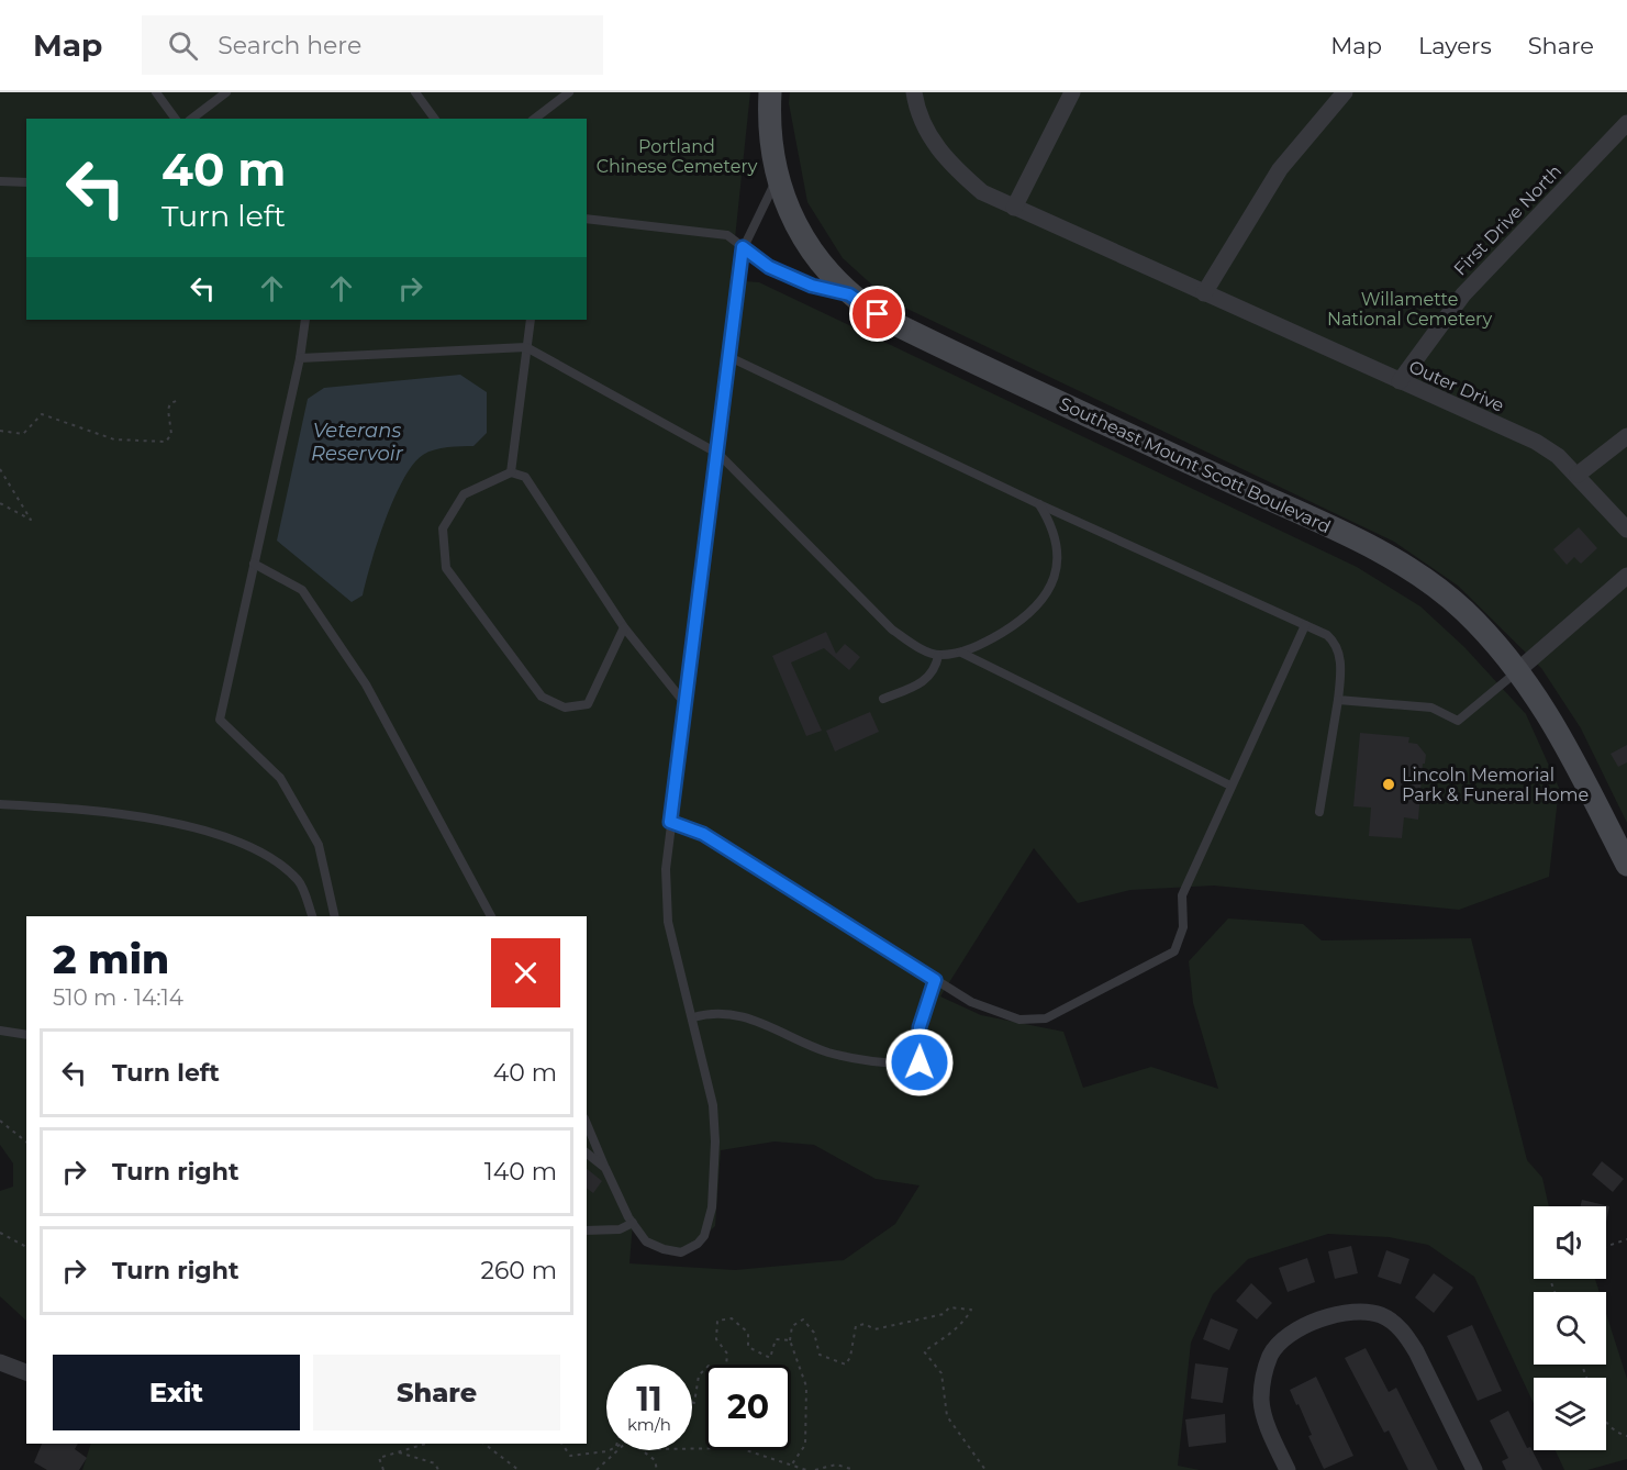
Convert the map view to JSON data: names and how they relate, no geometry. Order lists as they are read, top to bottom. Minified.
{"streets":{"main road":["Southeast Mount Scott Boulevard"],"street":["First Drive North","Outer Drive"]},"crossings":[["First Drive North","Outer Drive"]],"water":["Veterans Reservoir"],"parks":["Portland Chinese Cemetery","Willamette National Cemetery"],"places":["Lincoln Memorial Park & Funeral Home"],"page":{"header":"Map","search":"Search here","nav":["Map","Layers","Share"],"turn":["40 m","Turn left"],"heading":["2 min","510 m · 14:14"],"list":[{"name":"Turn left","value":"40 m"},{"name":"Turn right","value":"140 m"},{"name":"Turn right","value":"260 m"}],"buttons":["Exit","Share"],"speed":"11 km/h","limit":"20"}}
